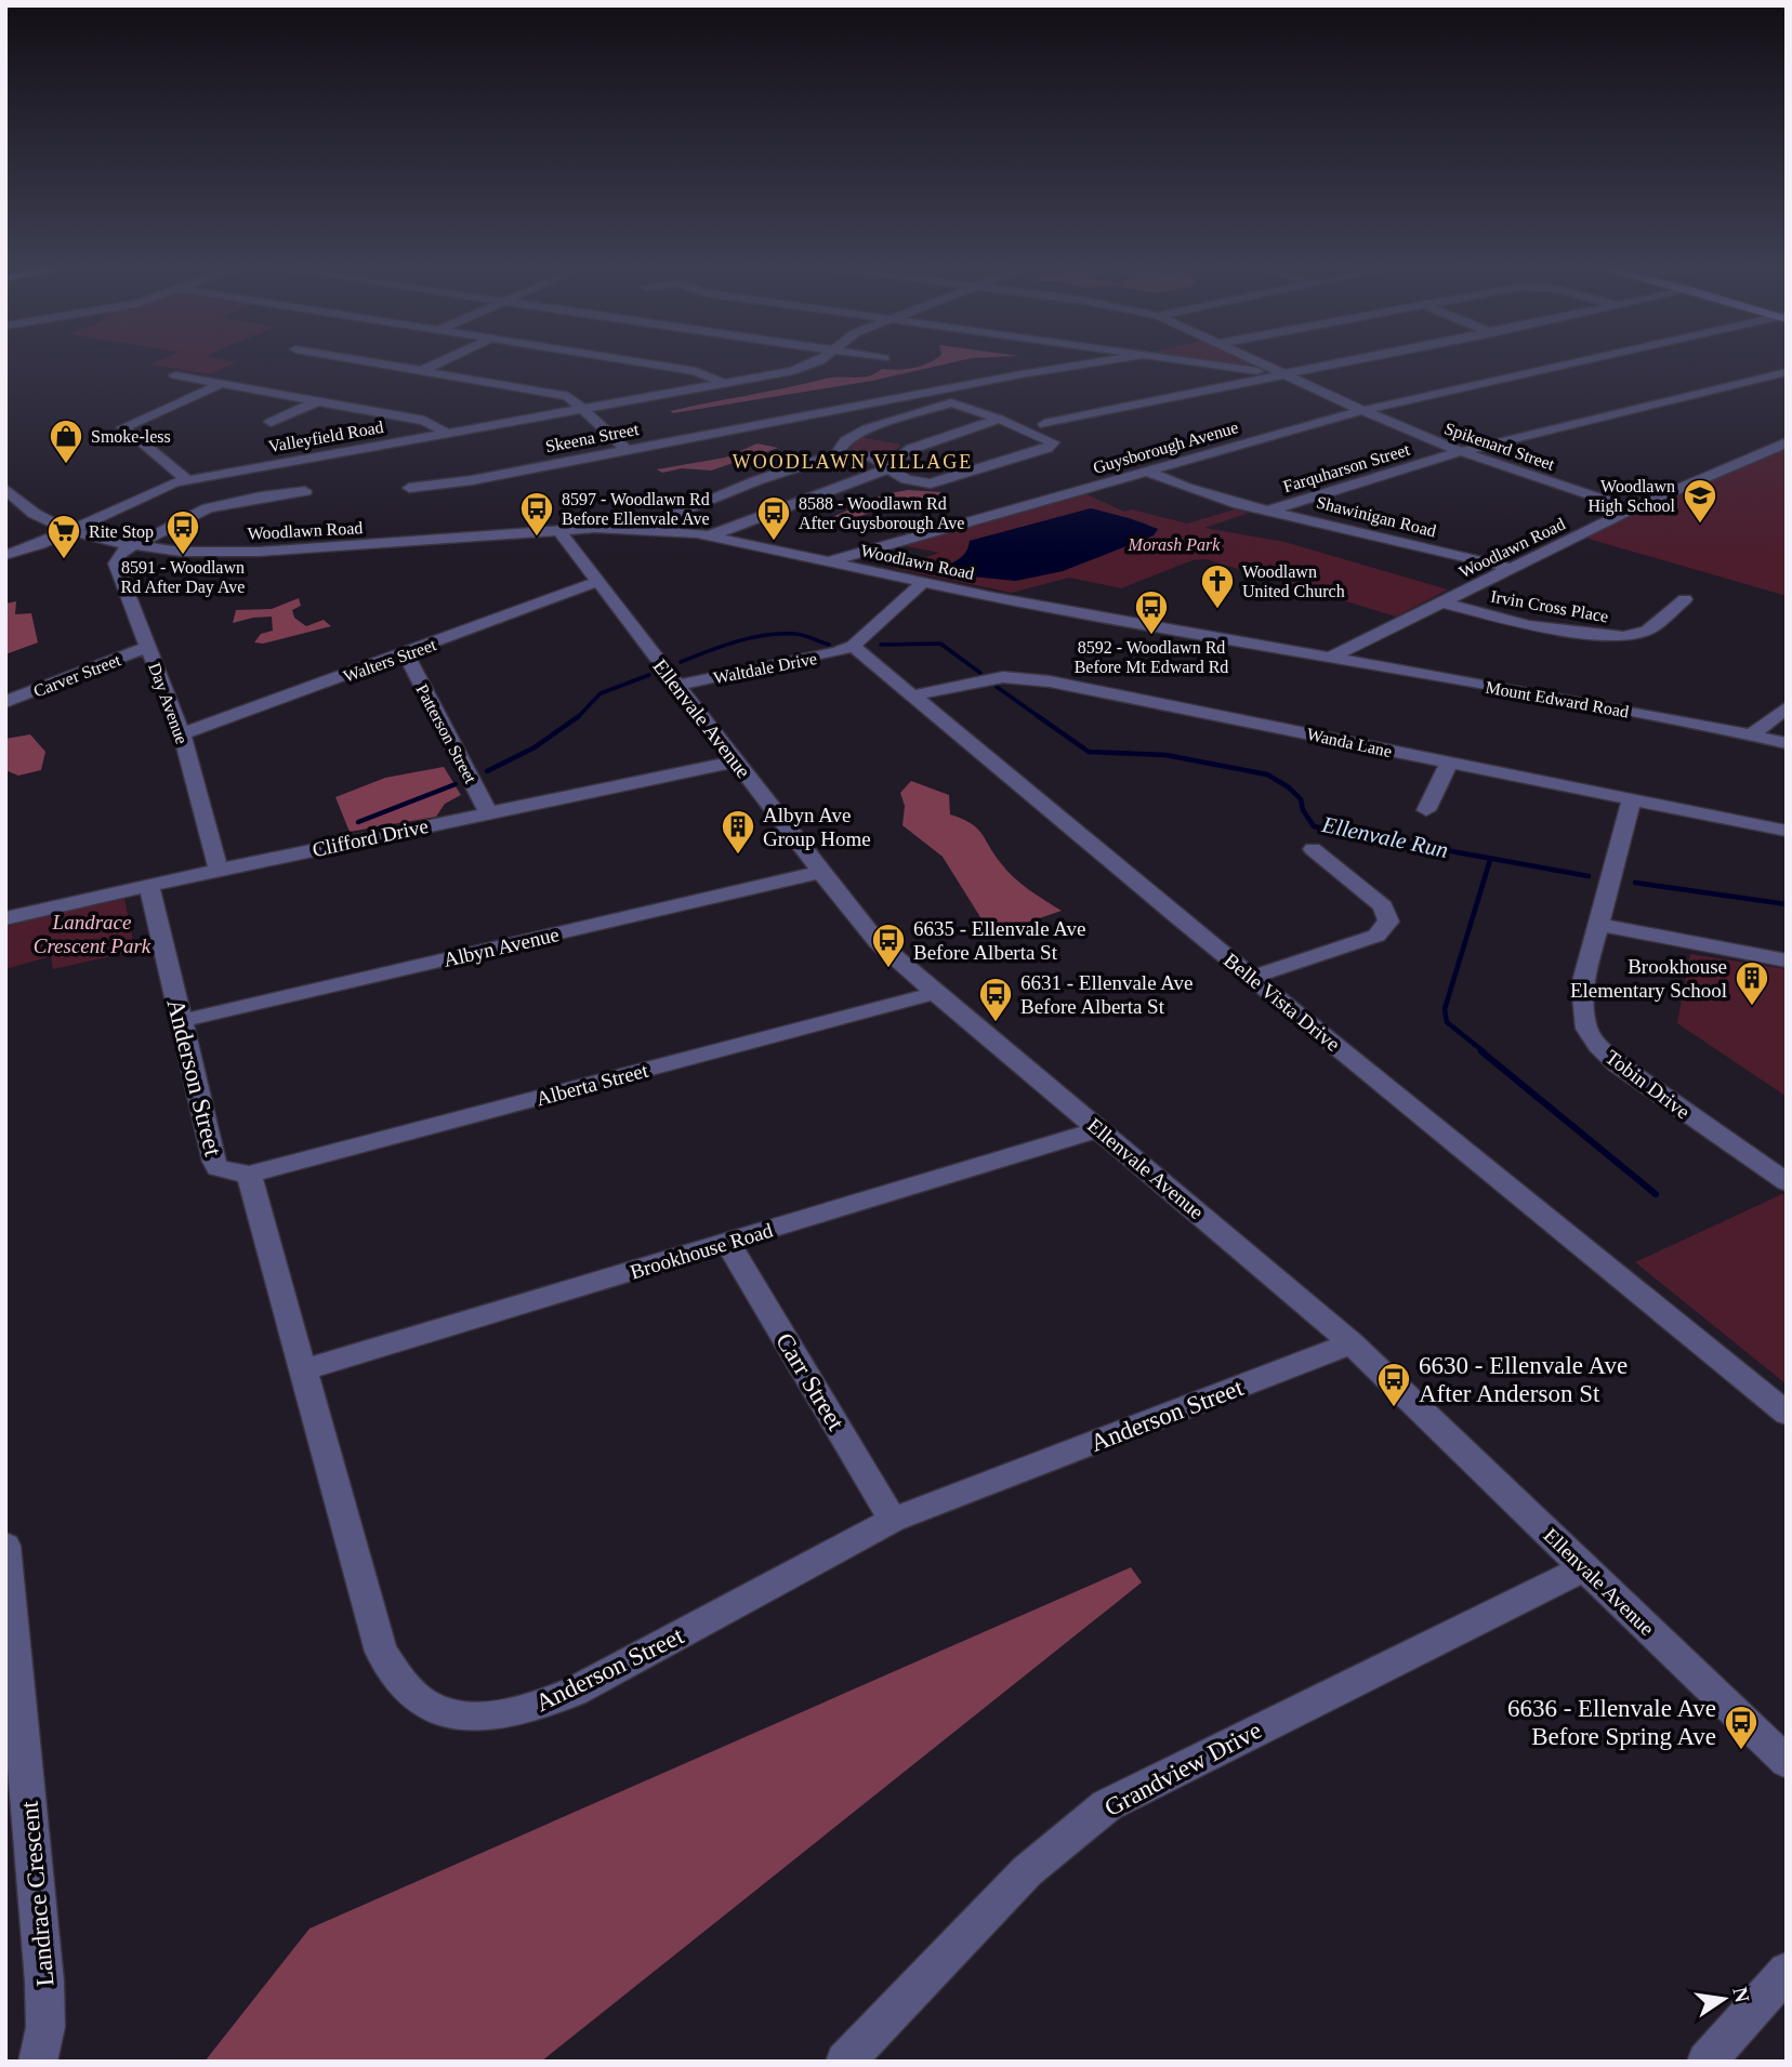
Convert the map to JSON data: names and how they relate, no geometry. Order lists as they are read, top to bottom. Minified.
{"streets":{"street":["Valleyfield Road","Skeena Street","Spikenard Street","Guysborough Avenue","Farquharson Street","Shawinigan Road","Woodlawn Road","Irvin Cross Place","Walters Street","Waltdale Drive","Carver Street","Mount Edward Road","Day Avenue","Ellenvale Avenue","Patterson Street","Wanda Lane","Clifford Drive","Albyn Avenue","Belle Vista Drive","Anderson Street","Alberta Street","Tobin Drive","Brookhouse Road","Carr Street","Grandview Drive","Landrace Crescent"]},"crossings":[["Valleyfield Road","Woodlawn Road"],["Spikenard Street","Guysborough Avenue"],["Spikenard Street","Farquharson Street"],["Spikenard Street","Woodlawn Road"],["Guysborough Avenue","Shawinigan Road"],["Guysborough Avenue","Woodlawn Road"],["Farquharson Street","Shawinigan Road"],["Shawinigan Road","Woodlawn Road"],["Woodlawn Road","Irvin Cross Place"],["Woodlawn Road","Mount Edward Road"],["Woodlawn Road","Day Avenue"],["Woodlawn Road","Ellenvale Avenue"],["Walters Street","Day Avenue"],["Walters Street","Ellenvale Avenue"],["Walters Street","Patterson Street"],["Waltdale Drive","Ellenvale Avenue"],["Waltdale Drive","Belle Vista Drive"],["Carver Street","Day Avenue"],["Day Avenue","Clifford Drive"],["Ellenvale Avenue","Clifford Drive"],["Ellenvale Avenue","Albyn Avenue"],["Ellenvale Avenue","Anderson Street"],["Ellenvale Avenue","Alberta Street"],["Ellenvale Avenue","Brookhouse Road"],["Ellenvale Avenue","Grandview Drive"],["Patterson Street","Clifford Drive"],["Wanda Lane","Belle Vista Drive"],["Wanda Lane","Tobin Drive"],["Clifford Drive","Anderson Street"],["Albyn Avenue","Anderson Street"],["Anderson Street","Alberta Street"],["Anderson Street","Brookhouse Road"],["Anderson Street","Carr Street"],["Brookhouse Road","Carr Street"]],"districts":["WOODLAWN VILLAGE"],"water":["Ellenvale Run"],"parks":["Morash Park","Landrace Crescent Park"],"places":{"shop":["Smoke-less"],"school or university":["Woodlawn High School"],"bus stop":["8597 - Woodlawn Rd Before Ellenvale Ave","8588 - Woodlawn Rd After Guysborough Ave","8591 - Woodlawn Rd After Day Ave","8592 - Woodlawn Rd Before Mt Edward Rd","6635 - Ellenvale Ave Before Alberta St","6631 - Ellenvale Ave Before Alberta St","6630 - Ellenvale Ave After Anderson St","6636 - Ellenvale Ave Before Spring Ave"],"supermarket":["Rite Stop"],"church":["Woodlawn United Church"],"building":["Albyn Ave Group Home","Brookhouse Elementary School"]},"north":"right"}
